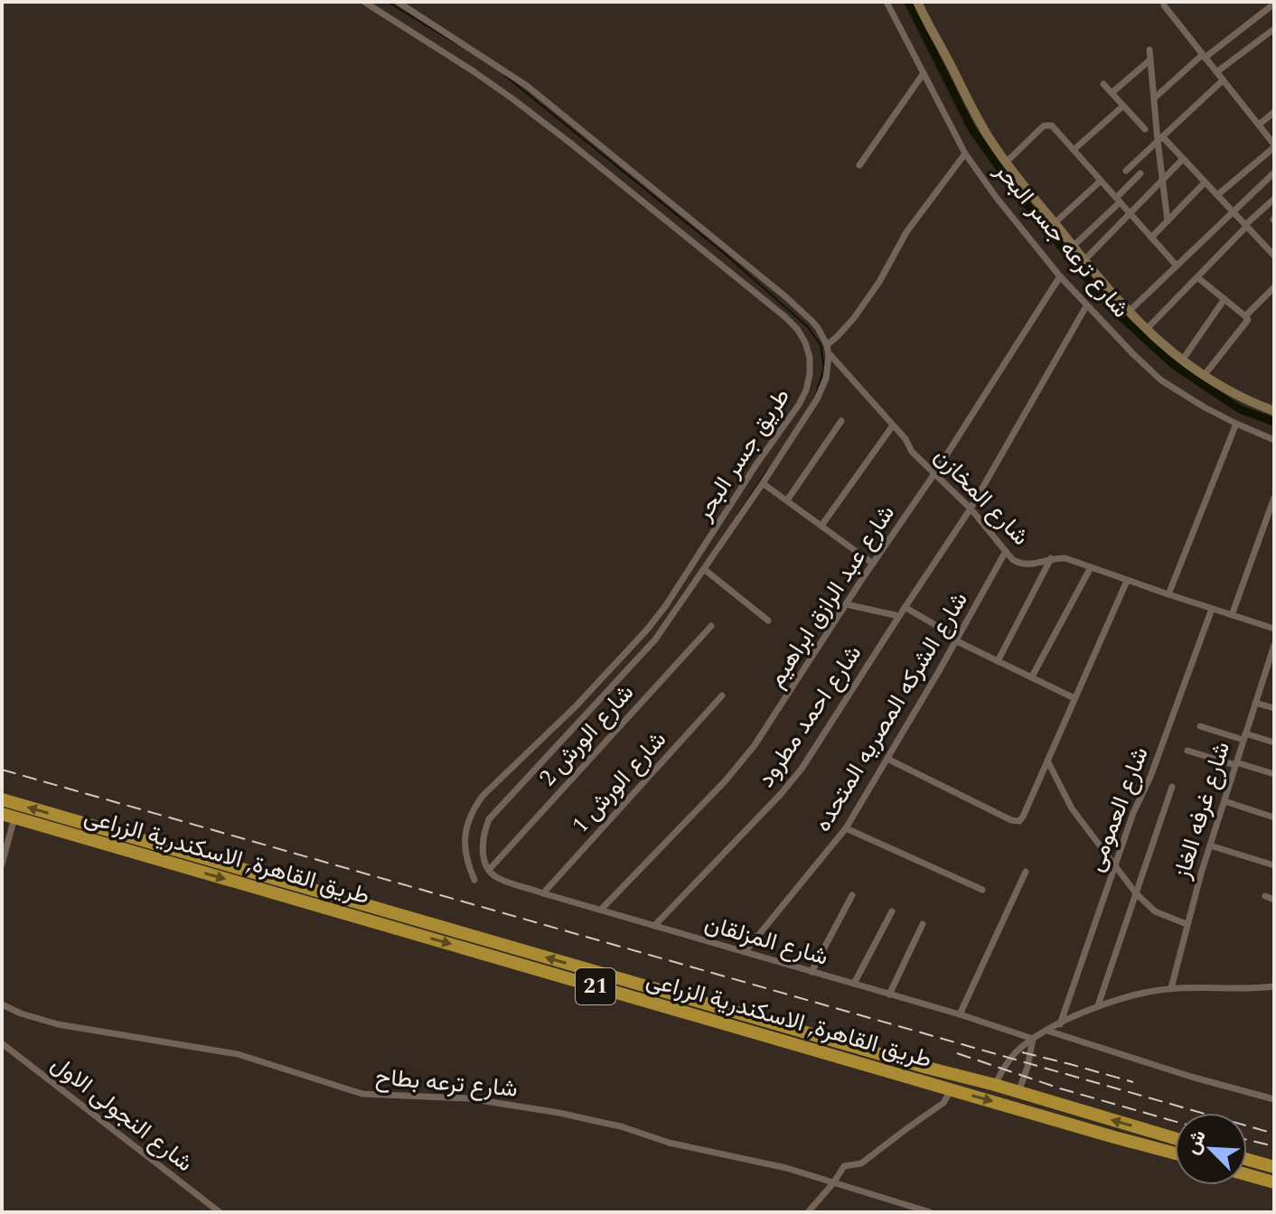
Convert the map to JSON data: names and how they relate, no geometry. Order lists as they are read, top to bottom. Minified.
{"streets":{"highway":["طريق القاهرة, الاسكندرية الزراعى","21"],"street":["شارع ترعه جسر البحر","طريق جسر البحر","شارع المخازن","شارع عبد الرازق ابراهيم","شارع الشركه المصريه المتحده","شارع احمد مطرود","شارع الورش 2","شارع الورش 1","شارع العمومى","شارع غرفه الغاز","شارع المزلقان","شارع ترعه بطاح","شارع النجولى الاول"]},"crossings":[["شارع ترعه جسر البحر","شارع عبد الرازق ابراهيم"],["شارع ترعه جسر البحر","شارع احمد مطرود"],["طريق جسر البحر","شارع المخازن"],["طريق جسر البحر","شارع الورش 2"],["طريق جسر البحر","شارع المزلقان"],["شارع المخازن","شارع عبد الرازق ابراهيم"],["شارع المخازن","شارع الشركه المصريه المتحده"],["شارع المخازن","شارع احمد مطرود"],["شارع المخازن","شارع العمومى"],["شارع عبد الرازق ابراهيم","شارع المزلقان"],["شارع الشركه المصريه المتحده","شارع المزلقان"],["شارع احمد مطرود","شارع المزلقان"],["شارع الورش 2","شارع المزلقان"],["شارع الورش 1","شارع المزلقان"]],"north":"top left"}
